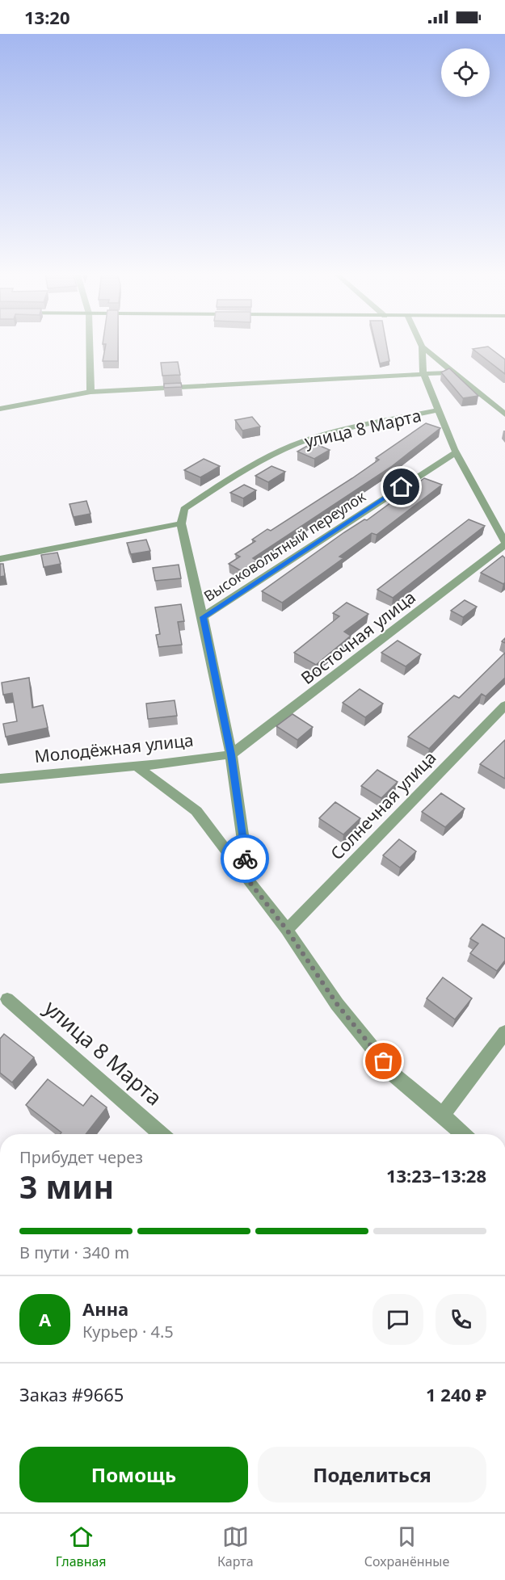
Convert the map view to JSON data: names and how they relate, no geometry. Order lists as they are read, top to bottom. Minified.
{"streets":{"street":["улица 8 Марта","Высоковольтный переулок","Восточная улица","Молодёжная улица","Солнечная улица"]},"crossings":[["Восточная улица","Молодёжная улица"]],"page":{"status":"13:20","heading":["3 мин","Прибудет через","13:23–13:28"],"panel":["Анна","Курьер · 4.5","Заказ #9665","1 240 ₽"],"bar":"В пути · 340 m","round":"А","buttons":["Помощь","Поделиться"],"tabs":["Главная","Карта","Сохранённые"]}}
